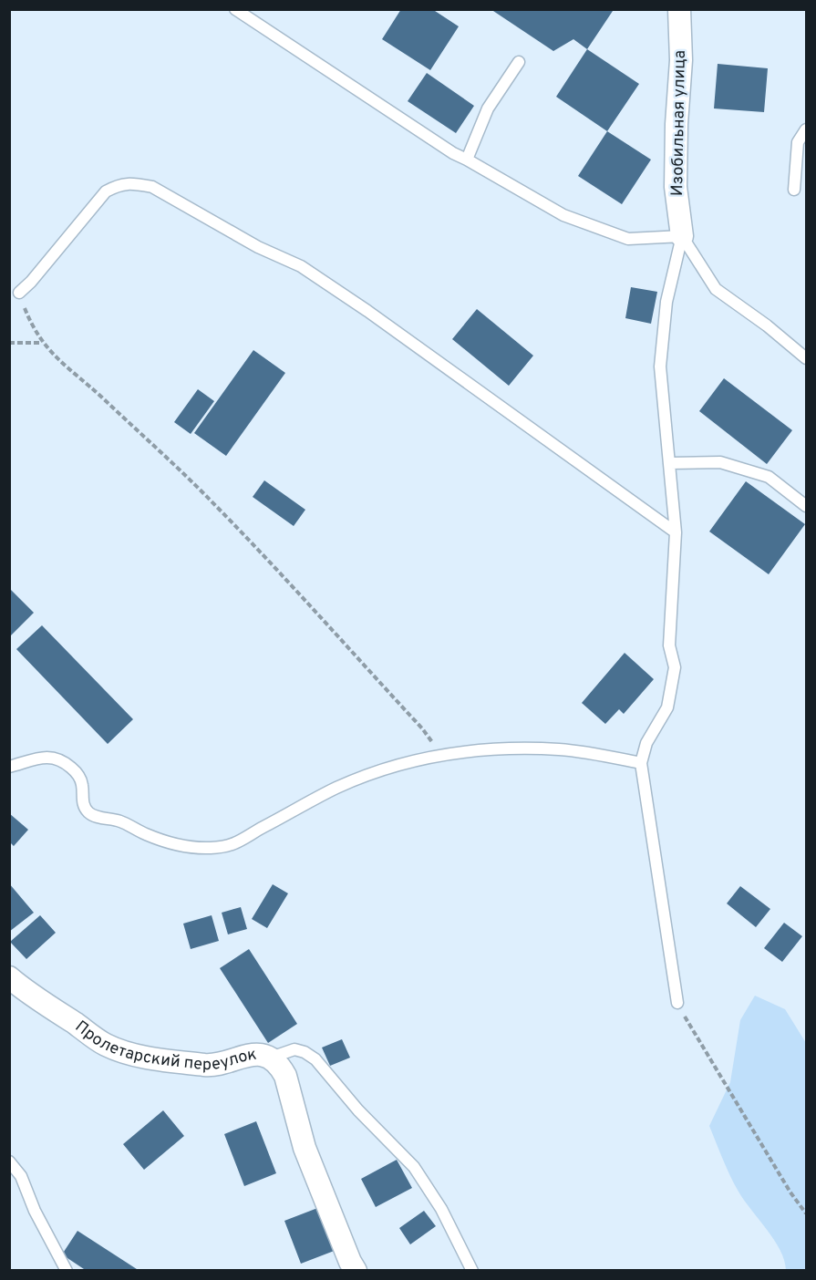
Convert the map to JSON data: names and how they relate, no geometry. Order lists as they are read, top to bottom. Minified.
{"streets":{"street":["Изобильная улица","Пролетарский переулок"]}}
